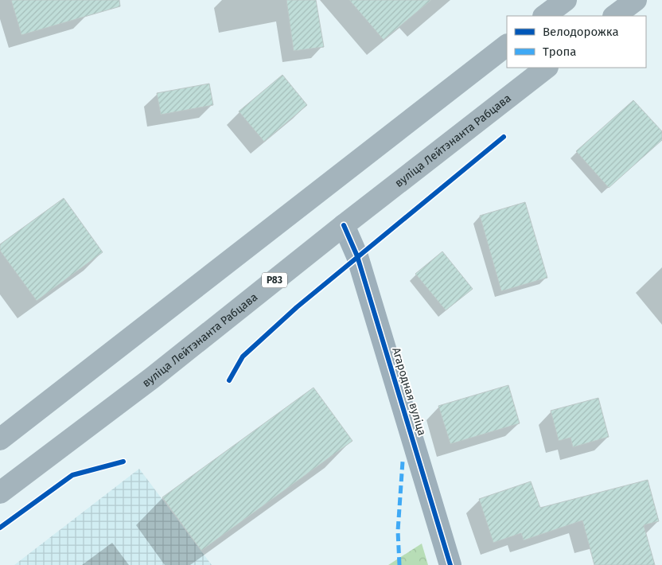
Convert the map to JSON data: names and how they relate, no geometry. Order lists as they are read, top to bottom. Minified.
{"streets":{"highway":["вуліца Лейтэнанта Рабцава","Р83"],"street":["Агародная вуліца"]},"crossings":[["вуліца Лейтэнанта Рабцава","Агародная вуліца"]],"legend":["Велодорожка","Тропа"]}
